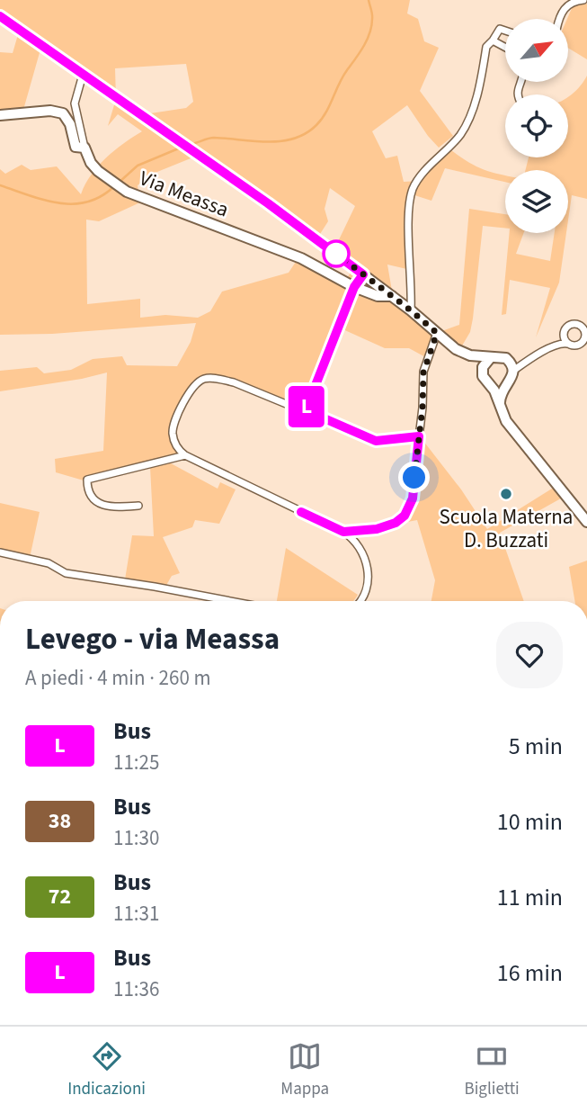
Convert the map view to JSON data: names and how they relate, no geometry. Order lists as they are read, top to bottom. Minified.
{"streets":{"main road":["Via Meassa"]},"places":["Scuola Materna D. Buzzati"],"lines":["bus line L"],"north":"top right","page":{"on_map":"L","heading":["Levego - via Meassa","A piedi · 4 min · 260 m"],"list":[{"mark":"L","name":"Bus","note":"11:25","value":"5 min"},{"mark":"38","name":"Bus","note":"11:30","value":"10 min"},{"mark":"72","name":"Bus","note":"11:31","value":"11 min"},{"mark":"L","name":"Bus","note":"11:36","value":"16 min"}],"tabs":["Indicazioni","Mappa","Biglietti"]}}
